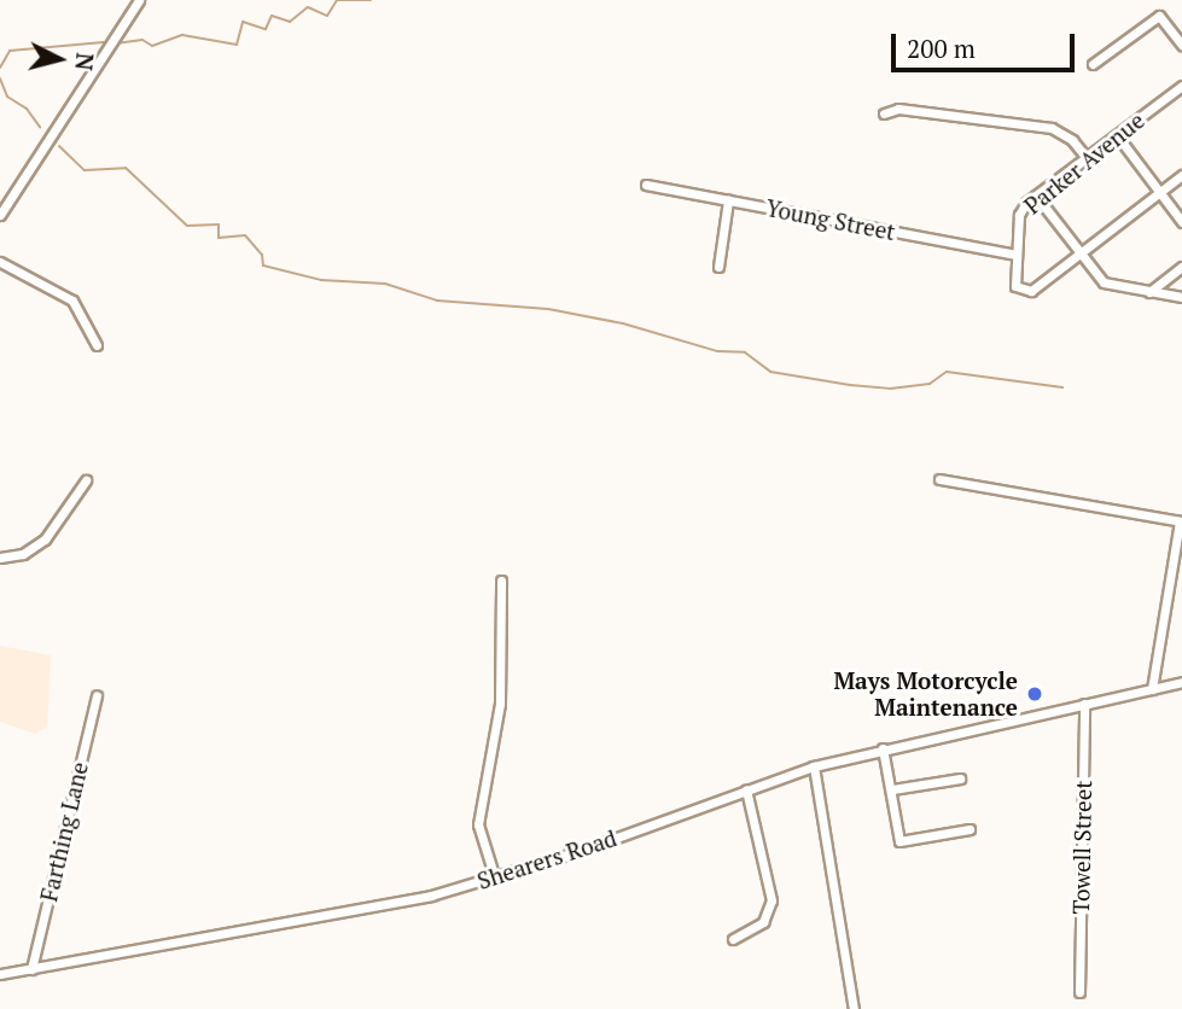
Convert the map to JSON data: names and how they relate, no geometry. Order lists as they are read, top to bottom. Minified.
{"streets":{"street":["Parker Avenue","Young Street","Farthing Lane","Towell Street","Shearers Road"]},"crossings":[["Parker Avenue","Young Street"],["Farthing Lane","Shearers Road"],["Towell Street","Shearers Road"]],"places":["Mays Motorcycle Maintenance"],"scale_bar":"200 m","north":"right"}
